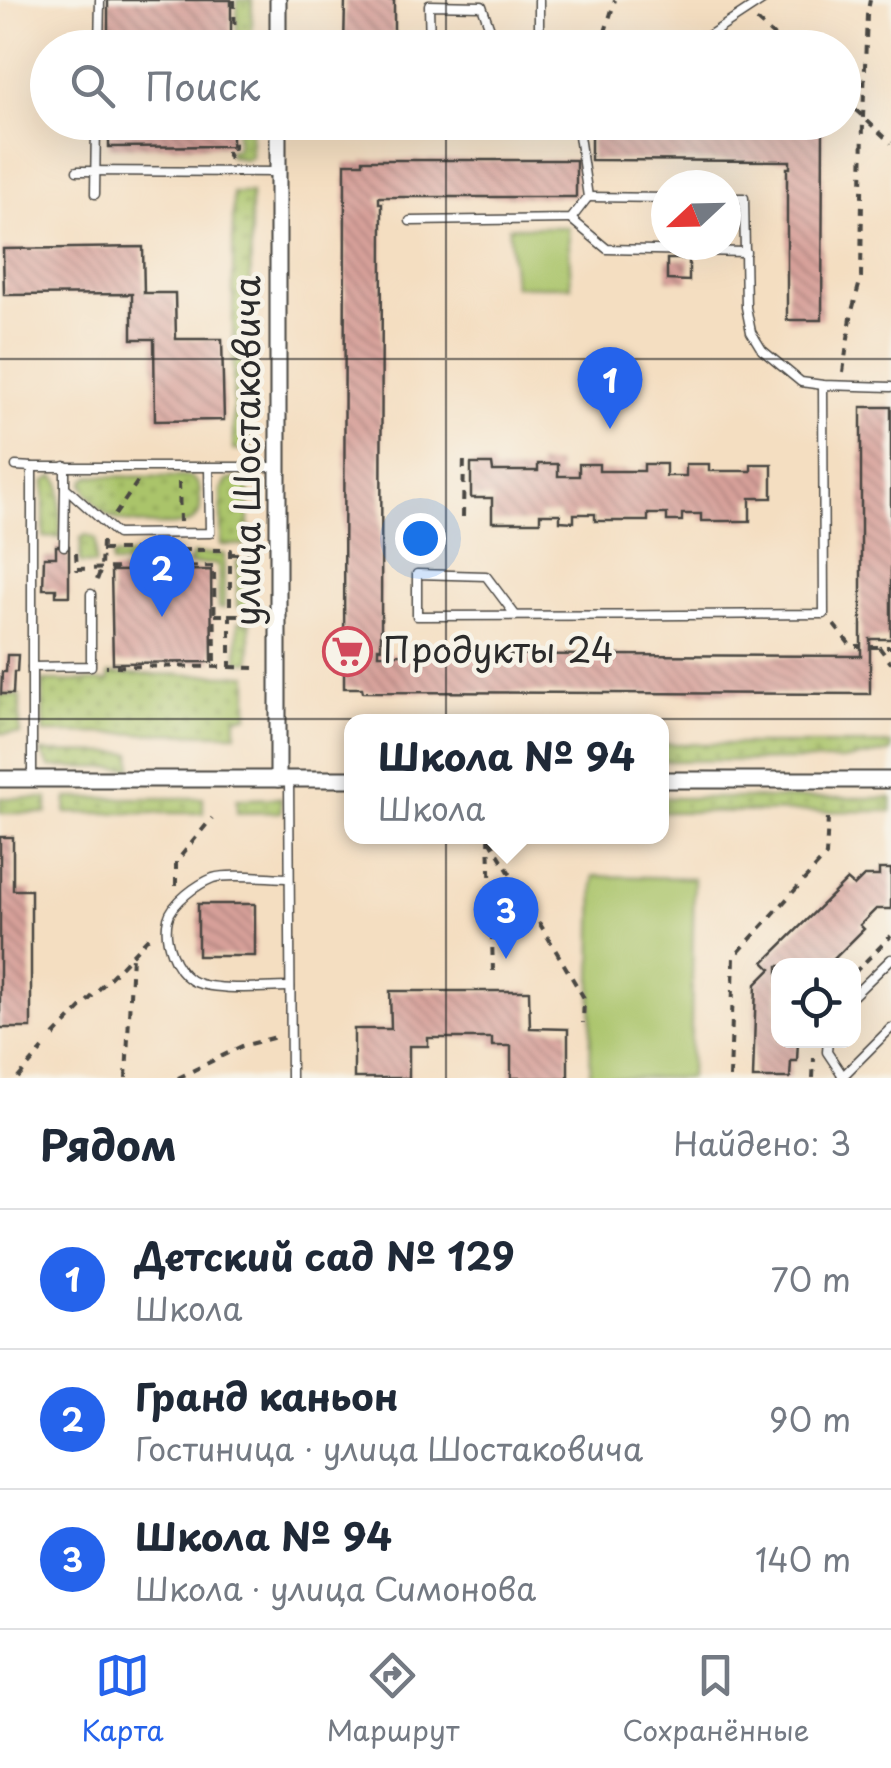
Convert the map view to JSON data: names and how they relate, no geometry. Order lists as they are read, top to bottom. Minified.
{"streets":{"street":["улица Шостаковича"]},"places":{"supermarket":["Продукты 24"]},"north":"left","page":{"search":"Поиск","pins":["1","2","3"],"popup":["Школа № 94","Школа"],"heading":["Рядом","Найдено: 3"],"list":[{"mark":"1","name":"Детский сад № 129","note":"Школа","value":"70 m"},{"mark":"2","name":"Гранд каньон","note":"Гостиница · улица Шостаковича","value":"90 m"},{"mark":"3","name":"Школа № 94","note":"Школа · улица Симонова","value":"140 m"}],"nav":["Карта","Маршрут","Сохранённые"]}}
